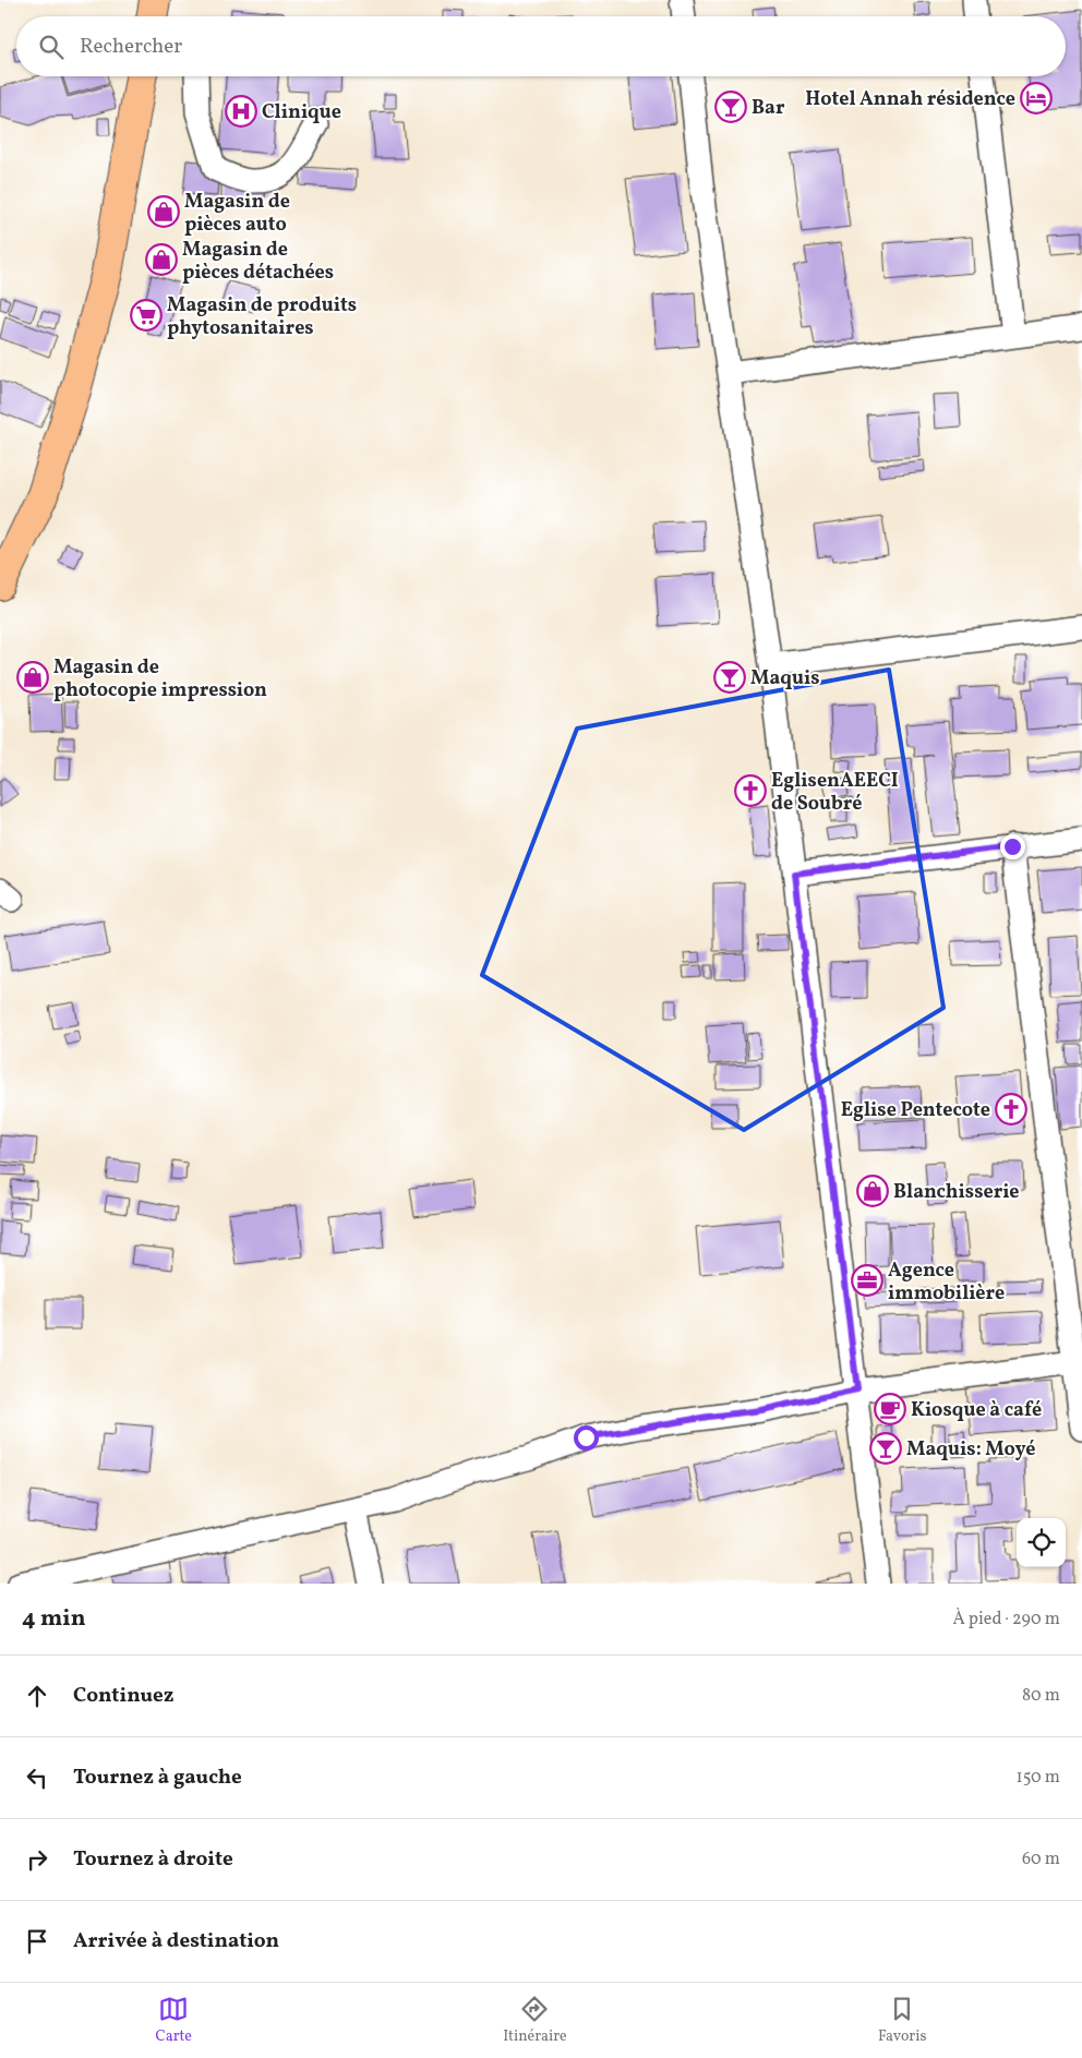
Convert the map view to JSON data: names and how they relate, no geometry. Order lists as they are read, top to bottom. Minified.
{"places":{"hotel":["Hotel Annah résidence"],"bar":["Bar","Maquis","Maquis: Moyé"],"hospital":["Clinique"],"shop":["Magasin de pièces auto","Magasin de pièces détachées","Magasin de photocopie impression","Blanchisserie"],"supermarket":["Magasin de produits phytosanitaires"],"church":["EglisenAEECI de Soubré","Eglise Pentecote"],"office":["Agence immobilière"],"cafe":["Kiosque à café"]},"page":{"search":"Rechercher","heading":["4 min","À pied · 290 m"],"list":[["Continuez","80 m"],["Tournez à gauche","150 m"],["Tournez à droite","60 m"],"Arrivée à destination"],"nav":["Carte","Itinéraire","Favoris"]}}
